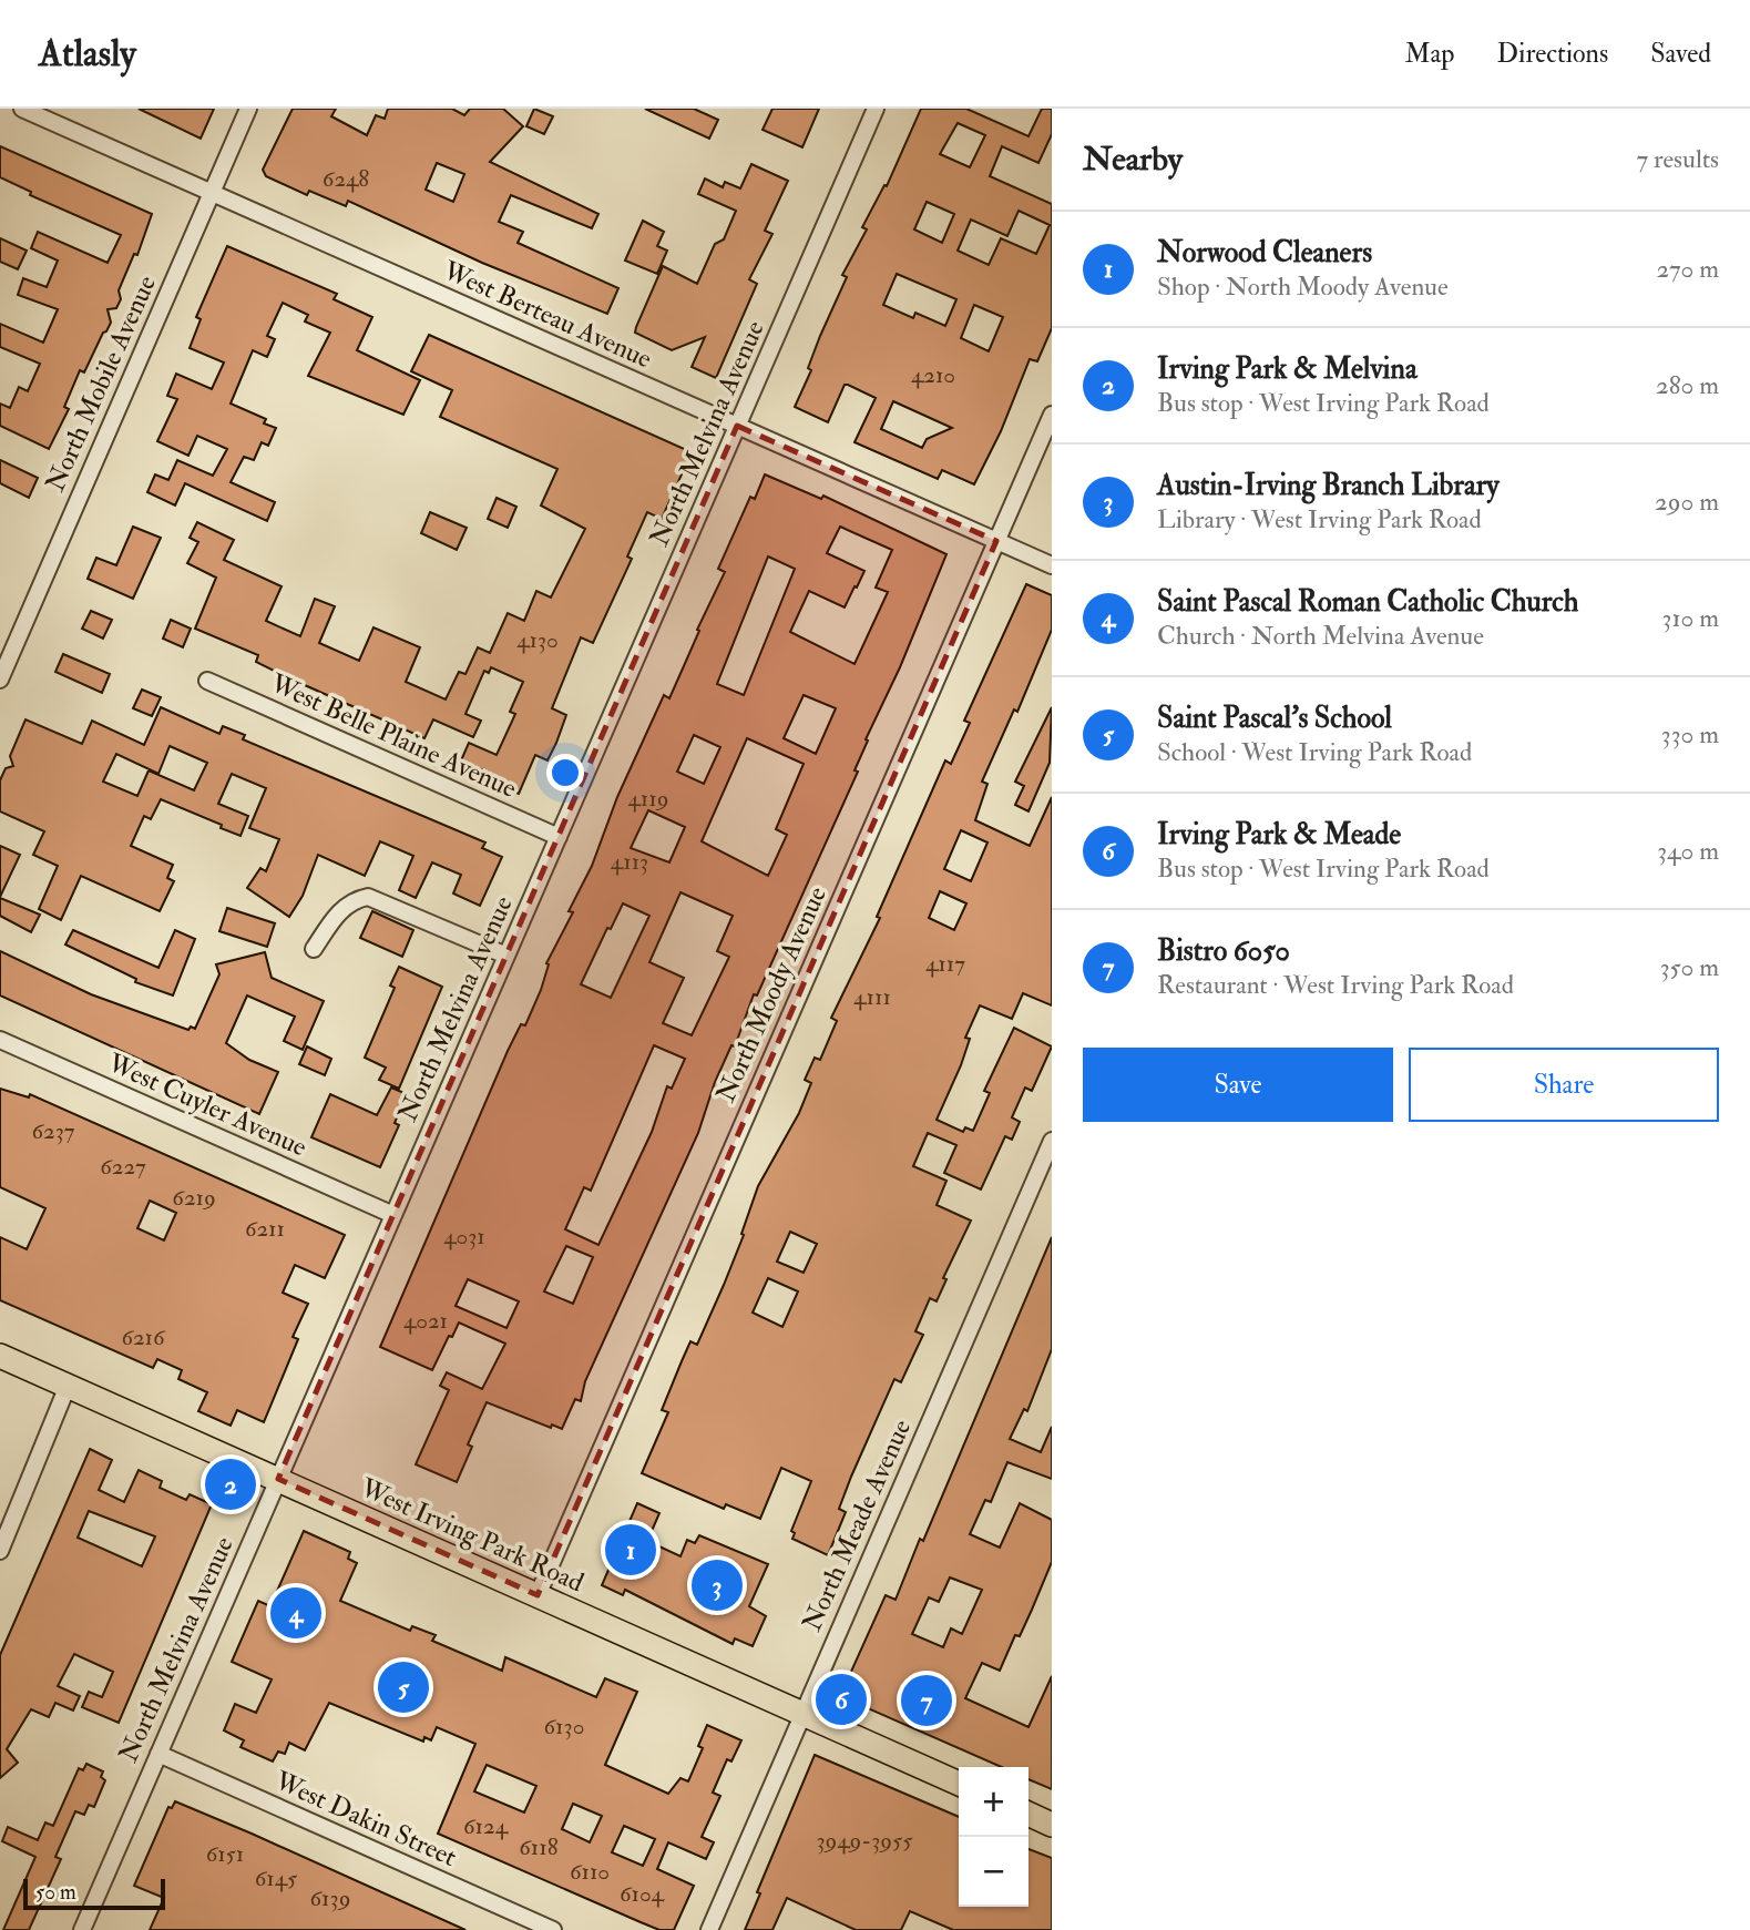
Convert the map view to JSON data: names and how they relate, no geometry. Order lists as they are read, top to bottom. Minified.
{"streets":{"main road":["West Irving Park Road"],"street":["West Berteau Avenue","North Mobile Avenue","North Melvina Avenue","West Belle Plaine Avenue","North Moody Avenue","West Cuyler Avenue","North Meade Avenue","West Dakin Street"]},"crossings":[["West Berteau Avenue","North Mobile Avenue"],["West Berteau Avenue","North Melvina Avenue"],["West Berteau Avenue","North Moody Avenue"],["North Melvina Avenue","West Belle Plaine Avenue"],["North Melvina Avenue","West Cuyler Avenue"],["North Melvina Avenue","West Irving Park Road"],["North Melvina Avenue","West Dakin Street"],["North Moody Avenue","West Irving Park Road"],["North Meade Avenue","West Irving Park Road"]],"house_numbers":["6248","4210","4130","4119","4113","4117","4111","6237","6227","6219","6211","4031","4021","6216","6130","6124","3949-3955","6118","6151","6110","6145","6104","6139"],"scale_bar":"50 m","page":{"header":"Atlasly","nav":["Map","Directions","Saved"],"heading":["Nearby","7 results"],"list":[{"mark":"1","name":"Norwood Cleaners","note":"Shop · North Moody Avenue","value":"270 m"},{"mark":"2","name":"Irving Park & Melvina","note":"Bus stop · West Irving Park Road","value":"280 m"},{"mark":"3","name":"Austin-Irving Branch Library","note":"Library · West Irving Park Road","value":"290 m"},{"mark":"4","name":"Saint Pascal Roman Catholic Church","note":"Church · North Melvina Avenue","value":"310 m"},{"mark":"5","name":"Saint Pascal's School","note":"School · West Irving Park Road","value":"330 m"},{"mark":"6","name":"Irving Park & Meade","note":"Bus stop · West Irving Park Road","value":"340 m"},{"mark":"7","name":"Bistro 6050","note":"Restaurant · West Irving Park Road","value":"350 m"}],"buttons":["Save","Share"],"pins":["2","1","3","4","5","6","7"],"map_buttons":["+","−"],"scale":"50 m"}}
